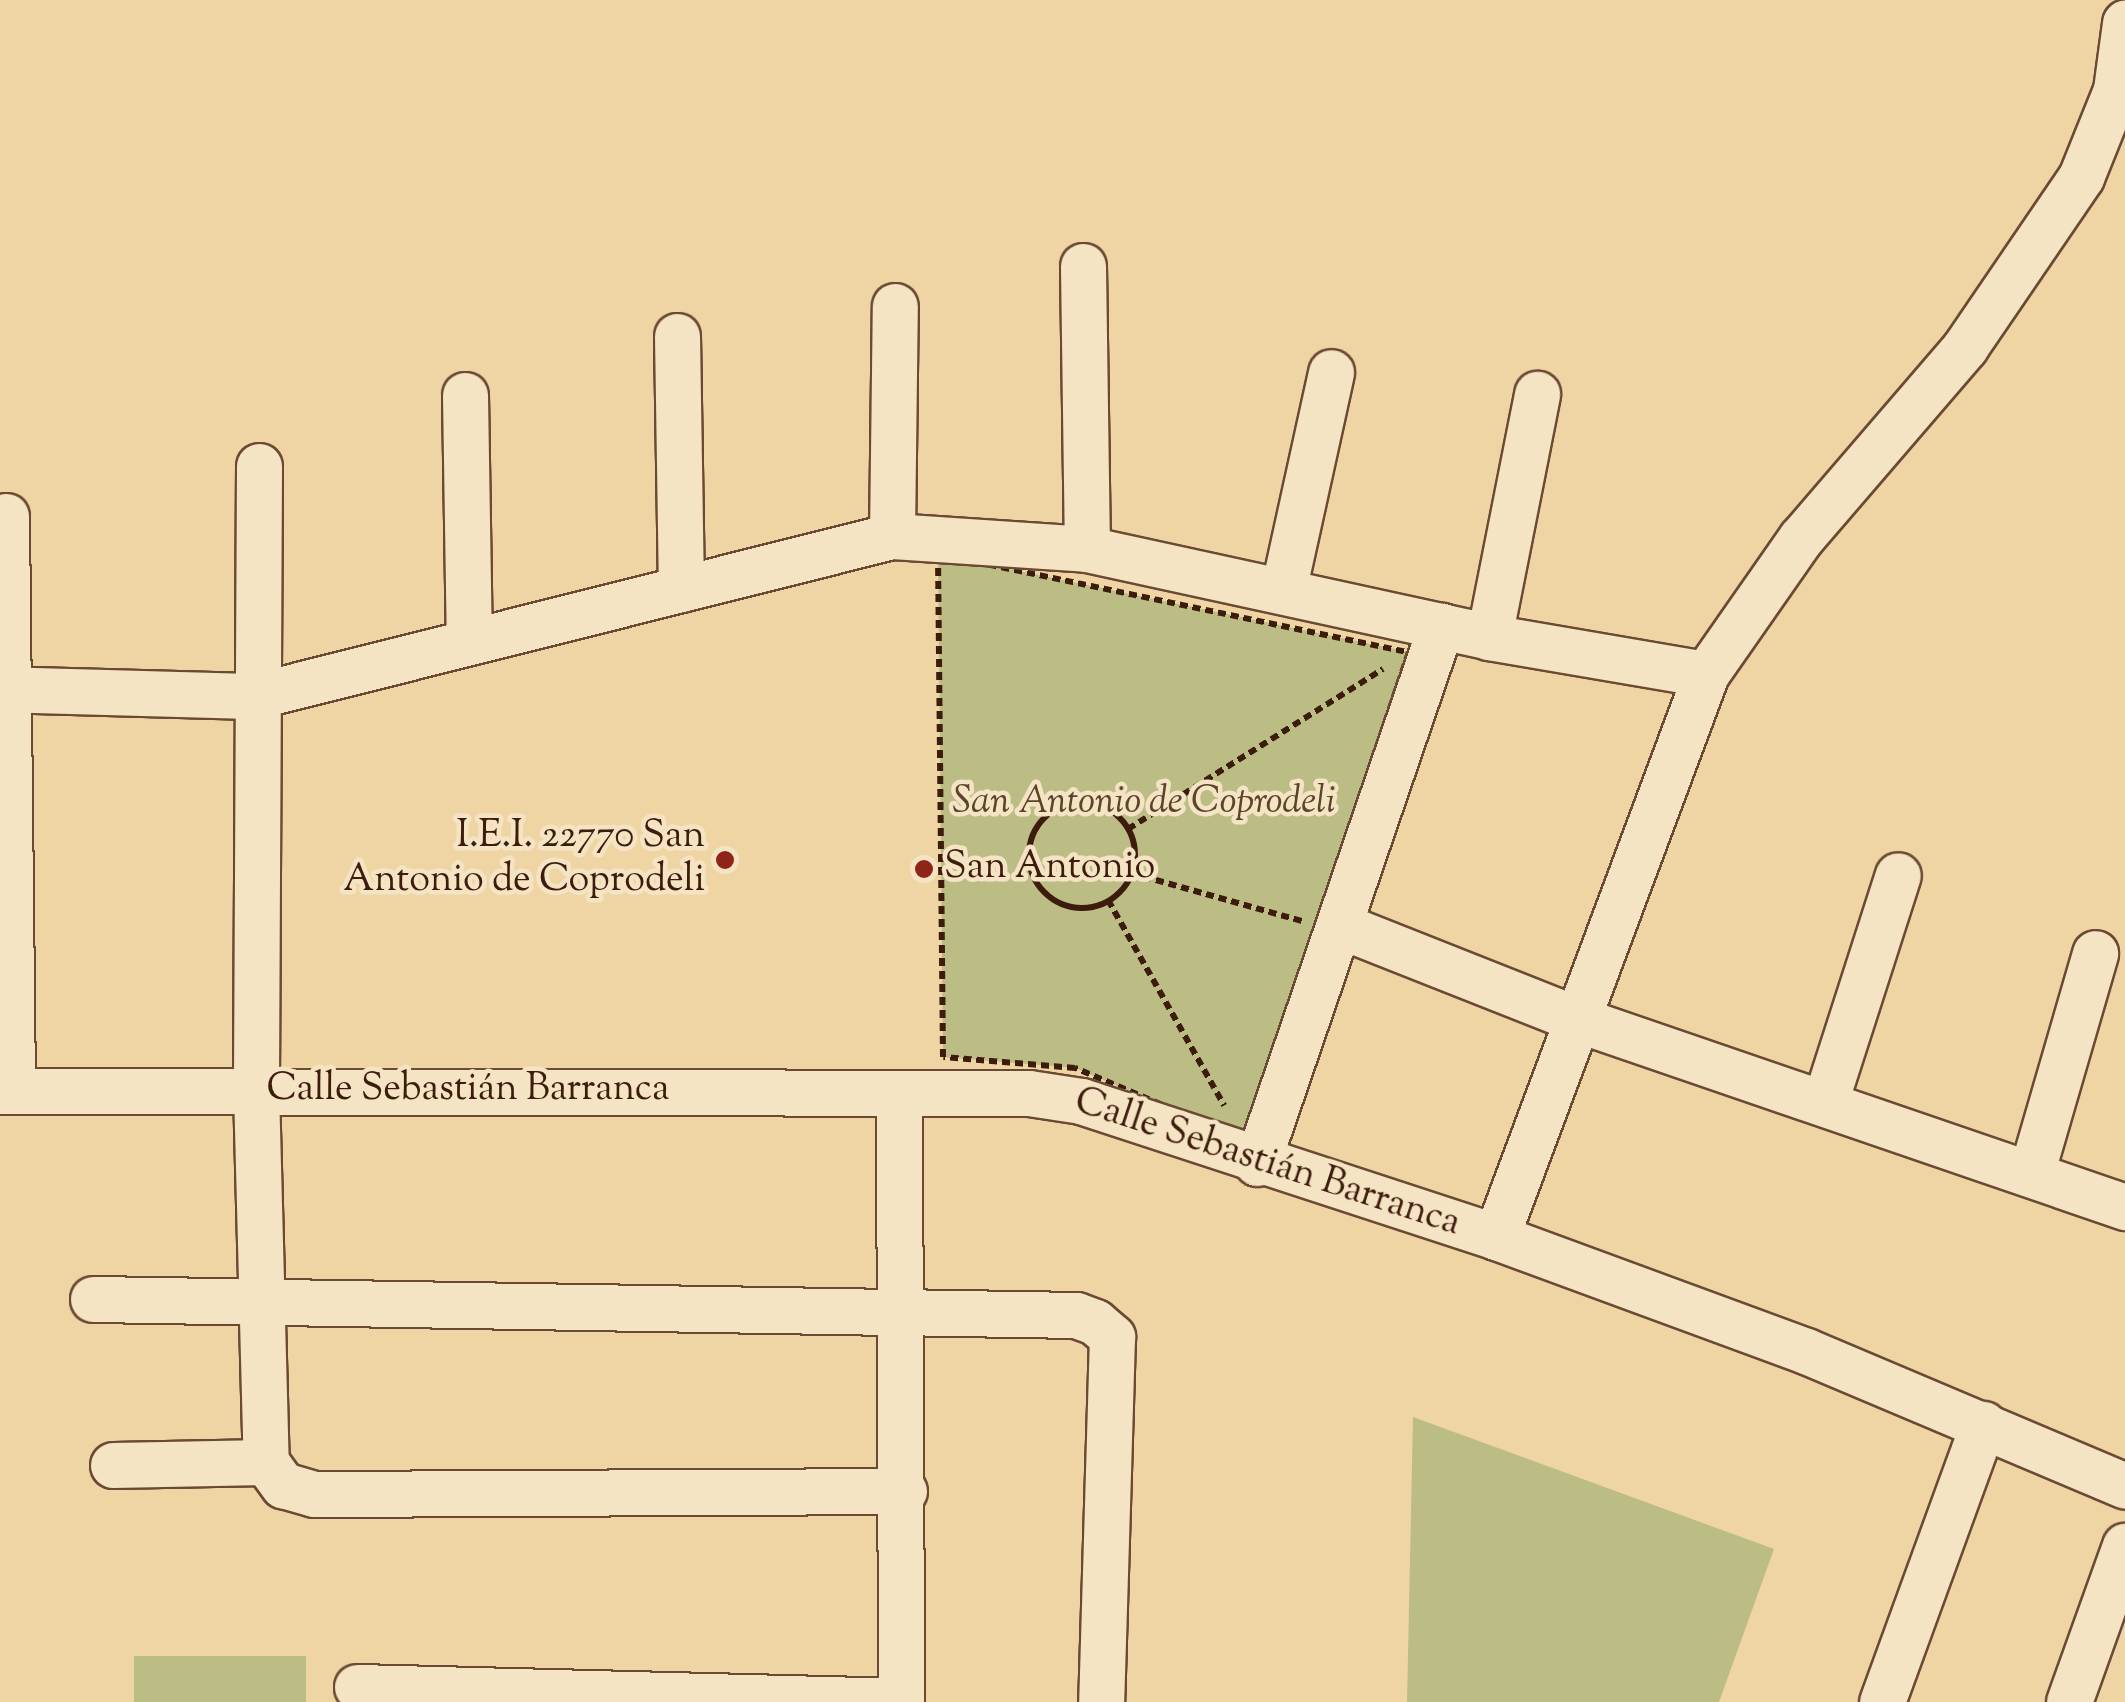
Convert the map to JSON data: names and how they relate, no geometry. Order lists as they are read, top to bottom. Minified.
{"streets":{"street":["Calle Sebastián Barranca"]},"parks":["San Antonio de Coprodeli"],"places":["I.E.I. 22770 San Antonio de Coprodeli","San Antonio"]}
